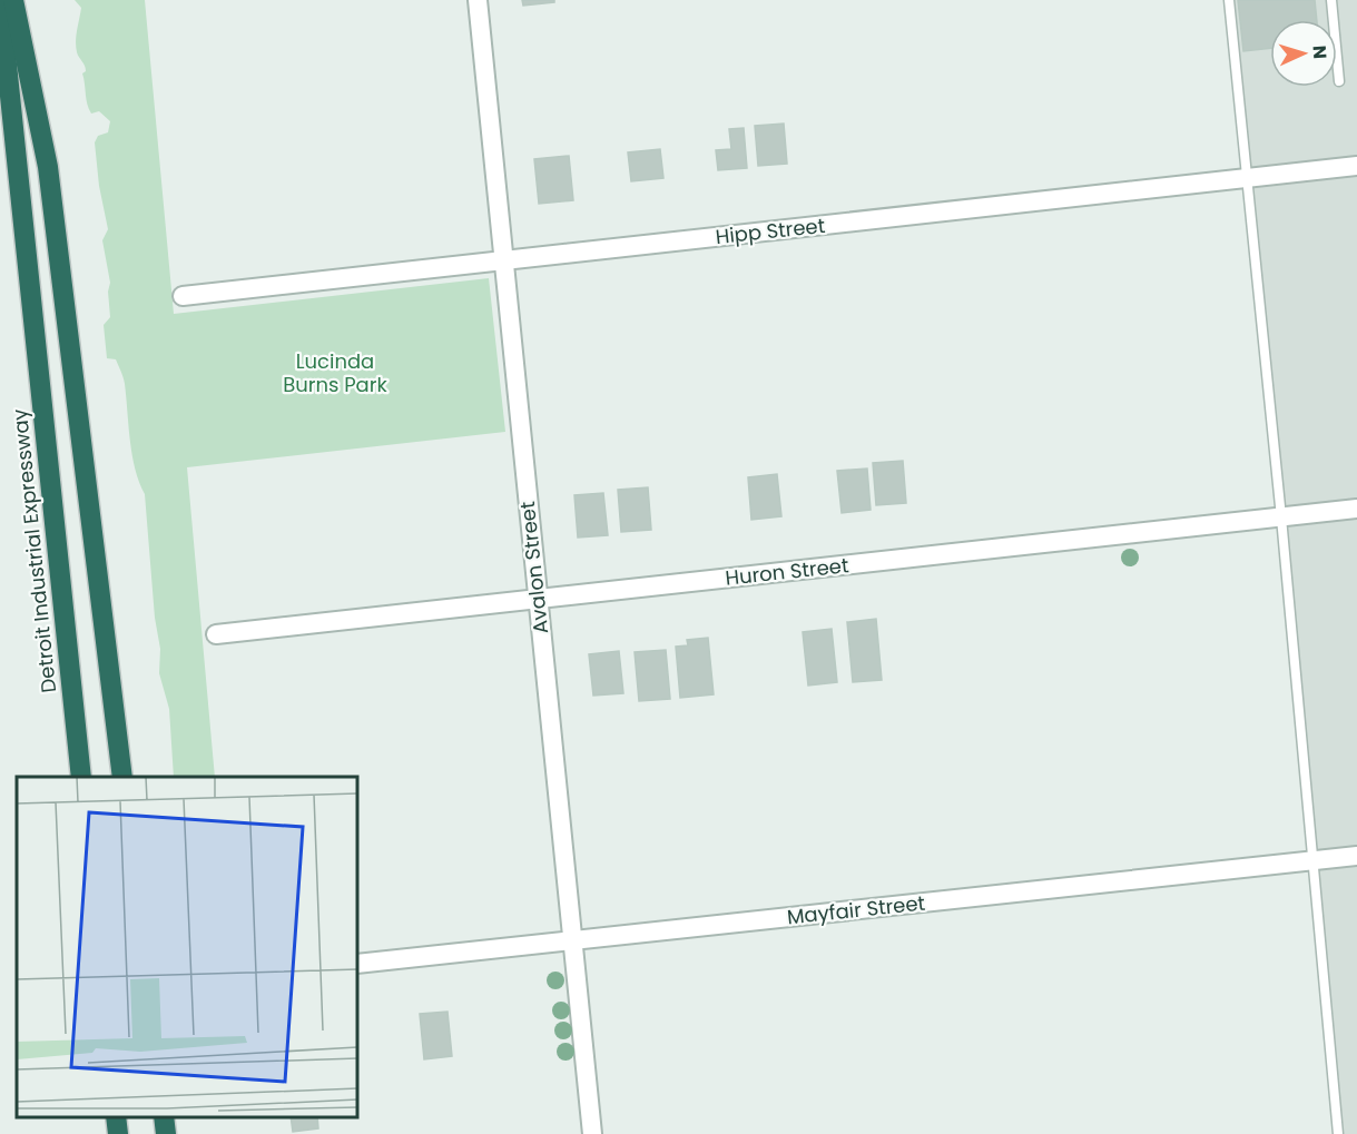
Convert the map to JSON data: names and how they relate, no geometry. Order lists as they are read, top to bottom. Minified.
{"streets":{"highway":["Detroit Industrial Expressway"],"street":["Hipp Street","Avalon Street","Huron Street","Mayfair Street"]},"crossings":[["Hipp Street","Avalon Street"],["Avalon Street","Huron Street"],["Avalon Street","Mayfair Street"]],"parks":["Lucinda Burns Park"],"north":"right"}
